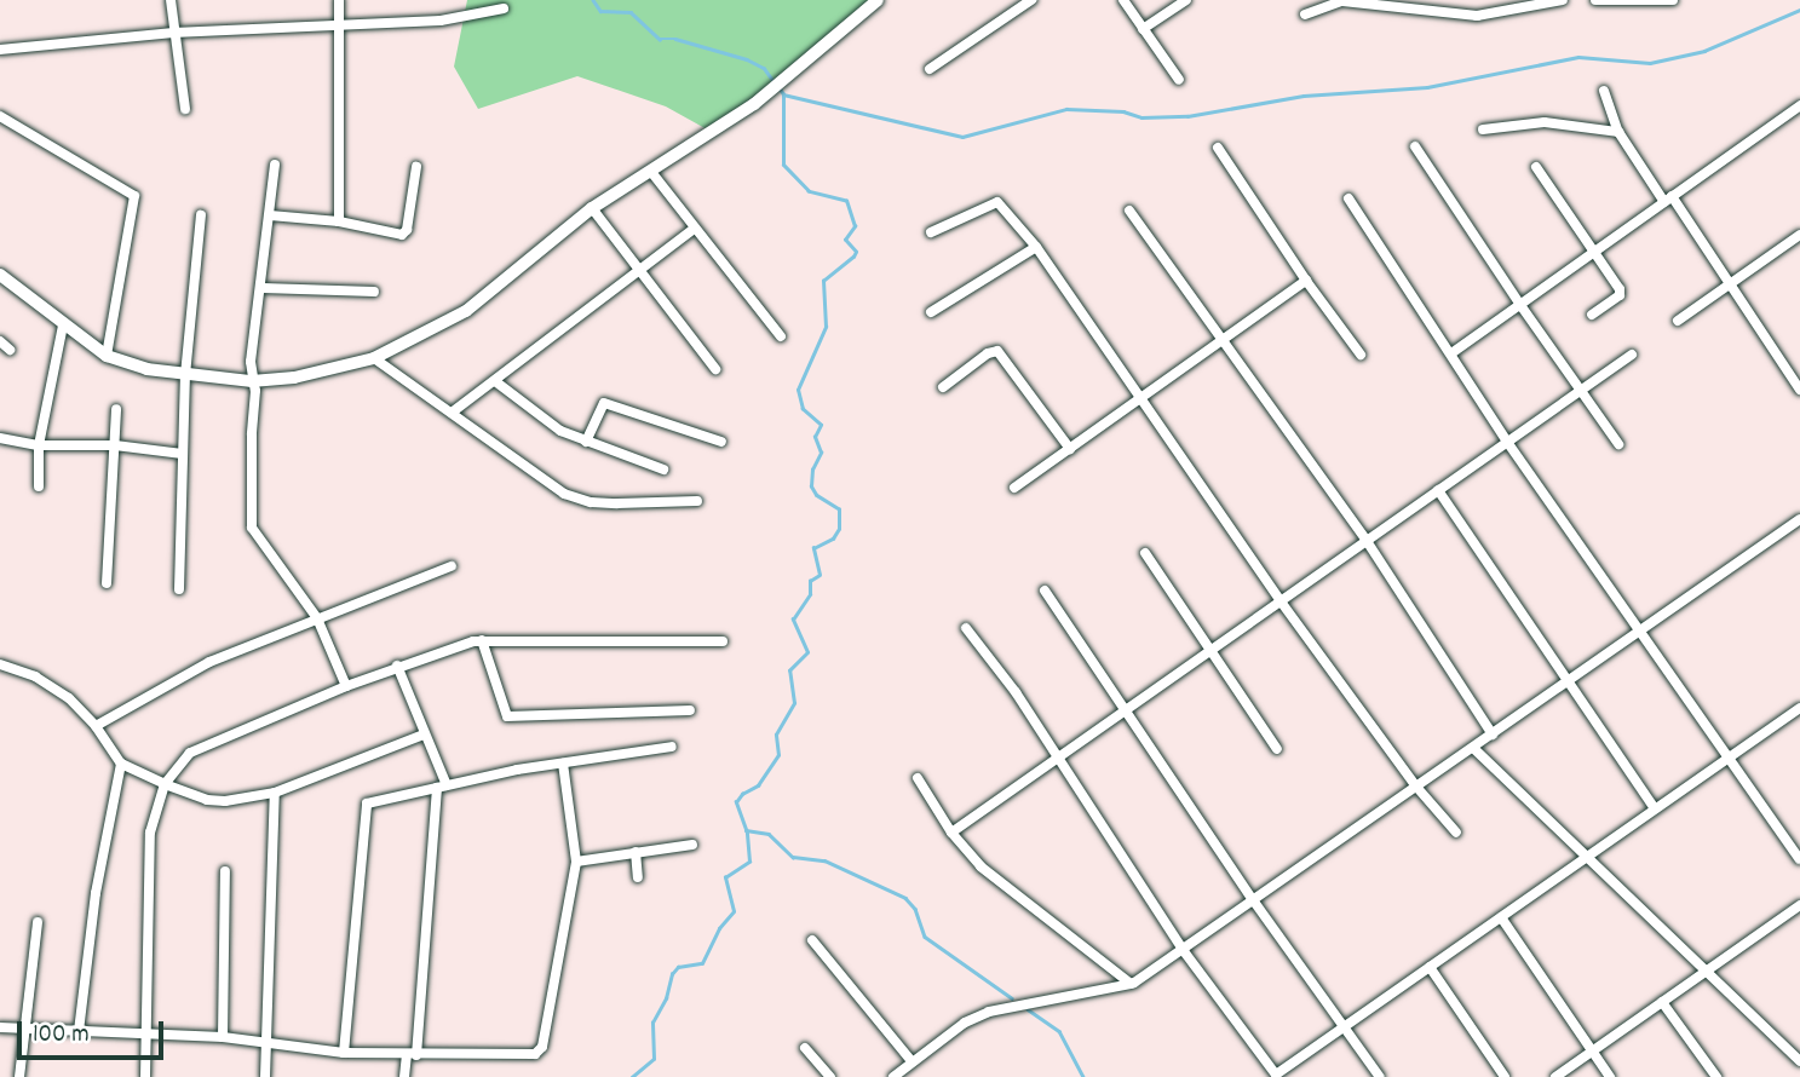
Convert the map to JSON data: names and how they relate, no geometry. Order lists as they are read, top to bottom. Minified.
{"scale_bar":"100 m"}
